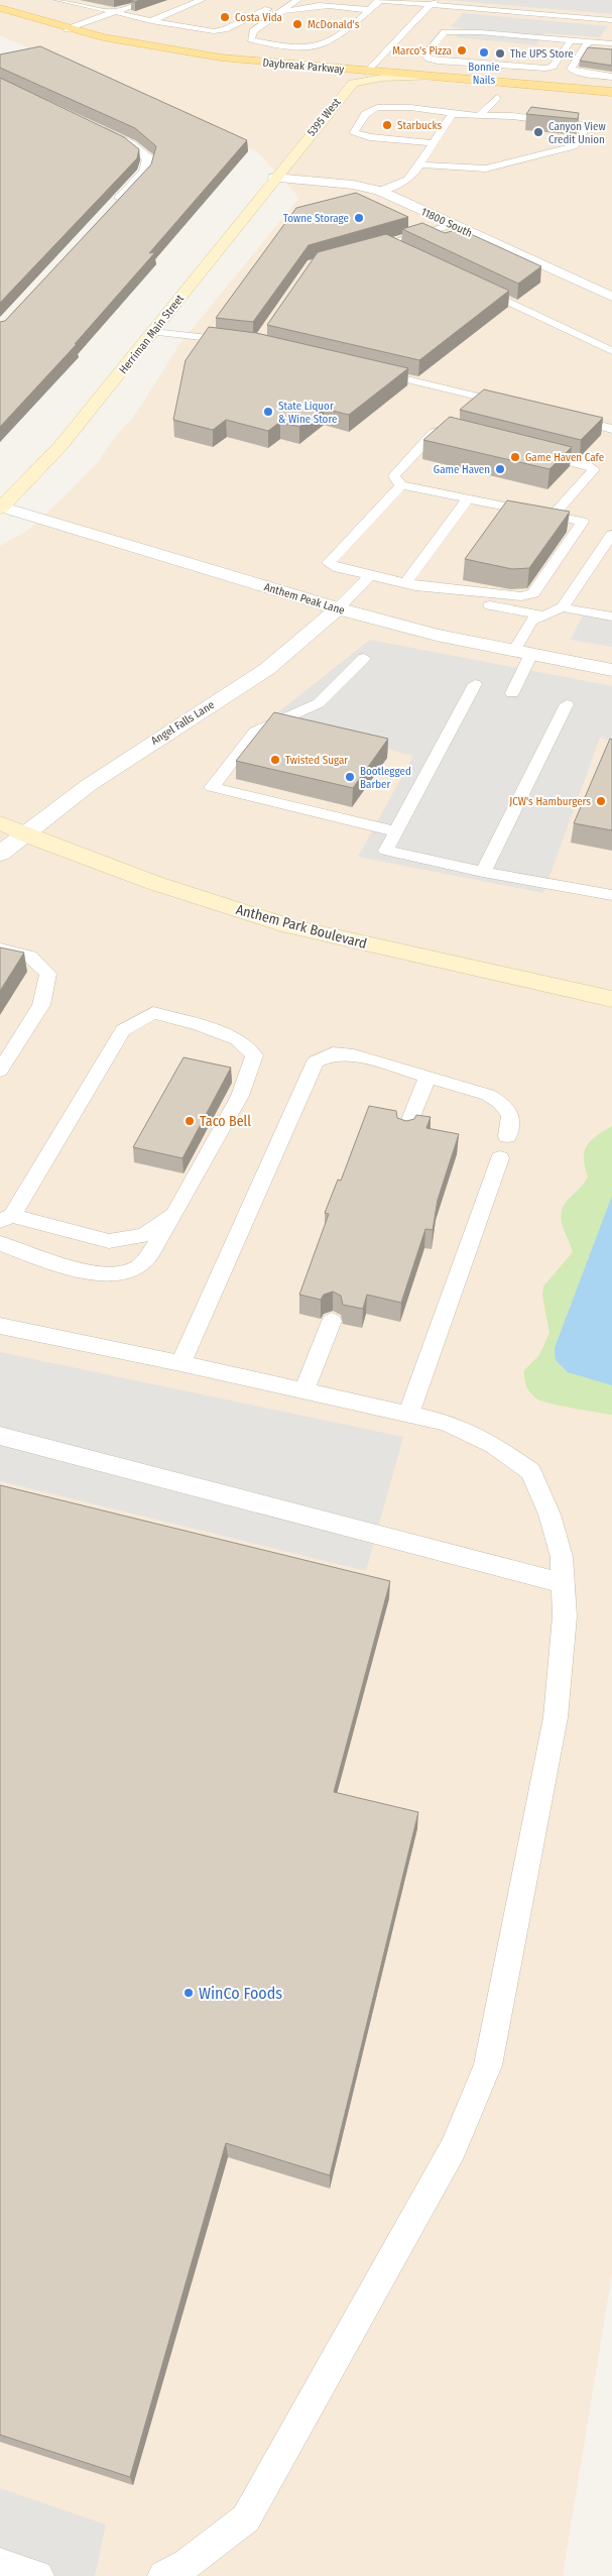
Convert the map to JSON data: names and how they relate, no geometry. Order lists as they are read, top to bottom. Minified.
{"streets":{"main road":["Daybreak Parkway"],"street":["5395 West","11800 South","Herriman Main Street","Anthem Peak Lane","Angel Falls Lane","Anthem Park Boulevard"]},"crossings":[["Daybreak Parkway","5395 West"],["5395 West","Herriman Main Street"],["11800 South","Herriman Main Street"],["Herriman Main Street","Anthem Peak Lane"],["Anthem Peak Lane","Angel Falls Lane"],["Angel Falls Lane","Anthem Park Boulevard"]],"places":["Costa Vida","McDonald's","Marco's Pizza","Bonnie Nails","The UPS Store","Starbucks","Canyon View Credit Union","Towne Storage","State Liquor & Wine Store","Game Haven Cafe","Game Haven","Twisted Sugar","Bootlegged Barber","JCW's Hamburgers","Taco Bell","WinCo Foods"]}
